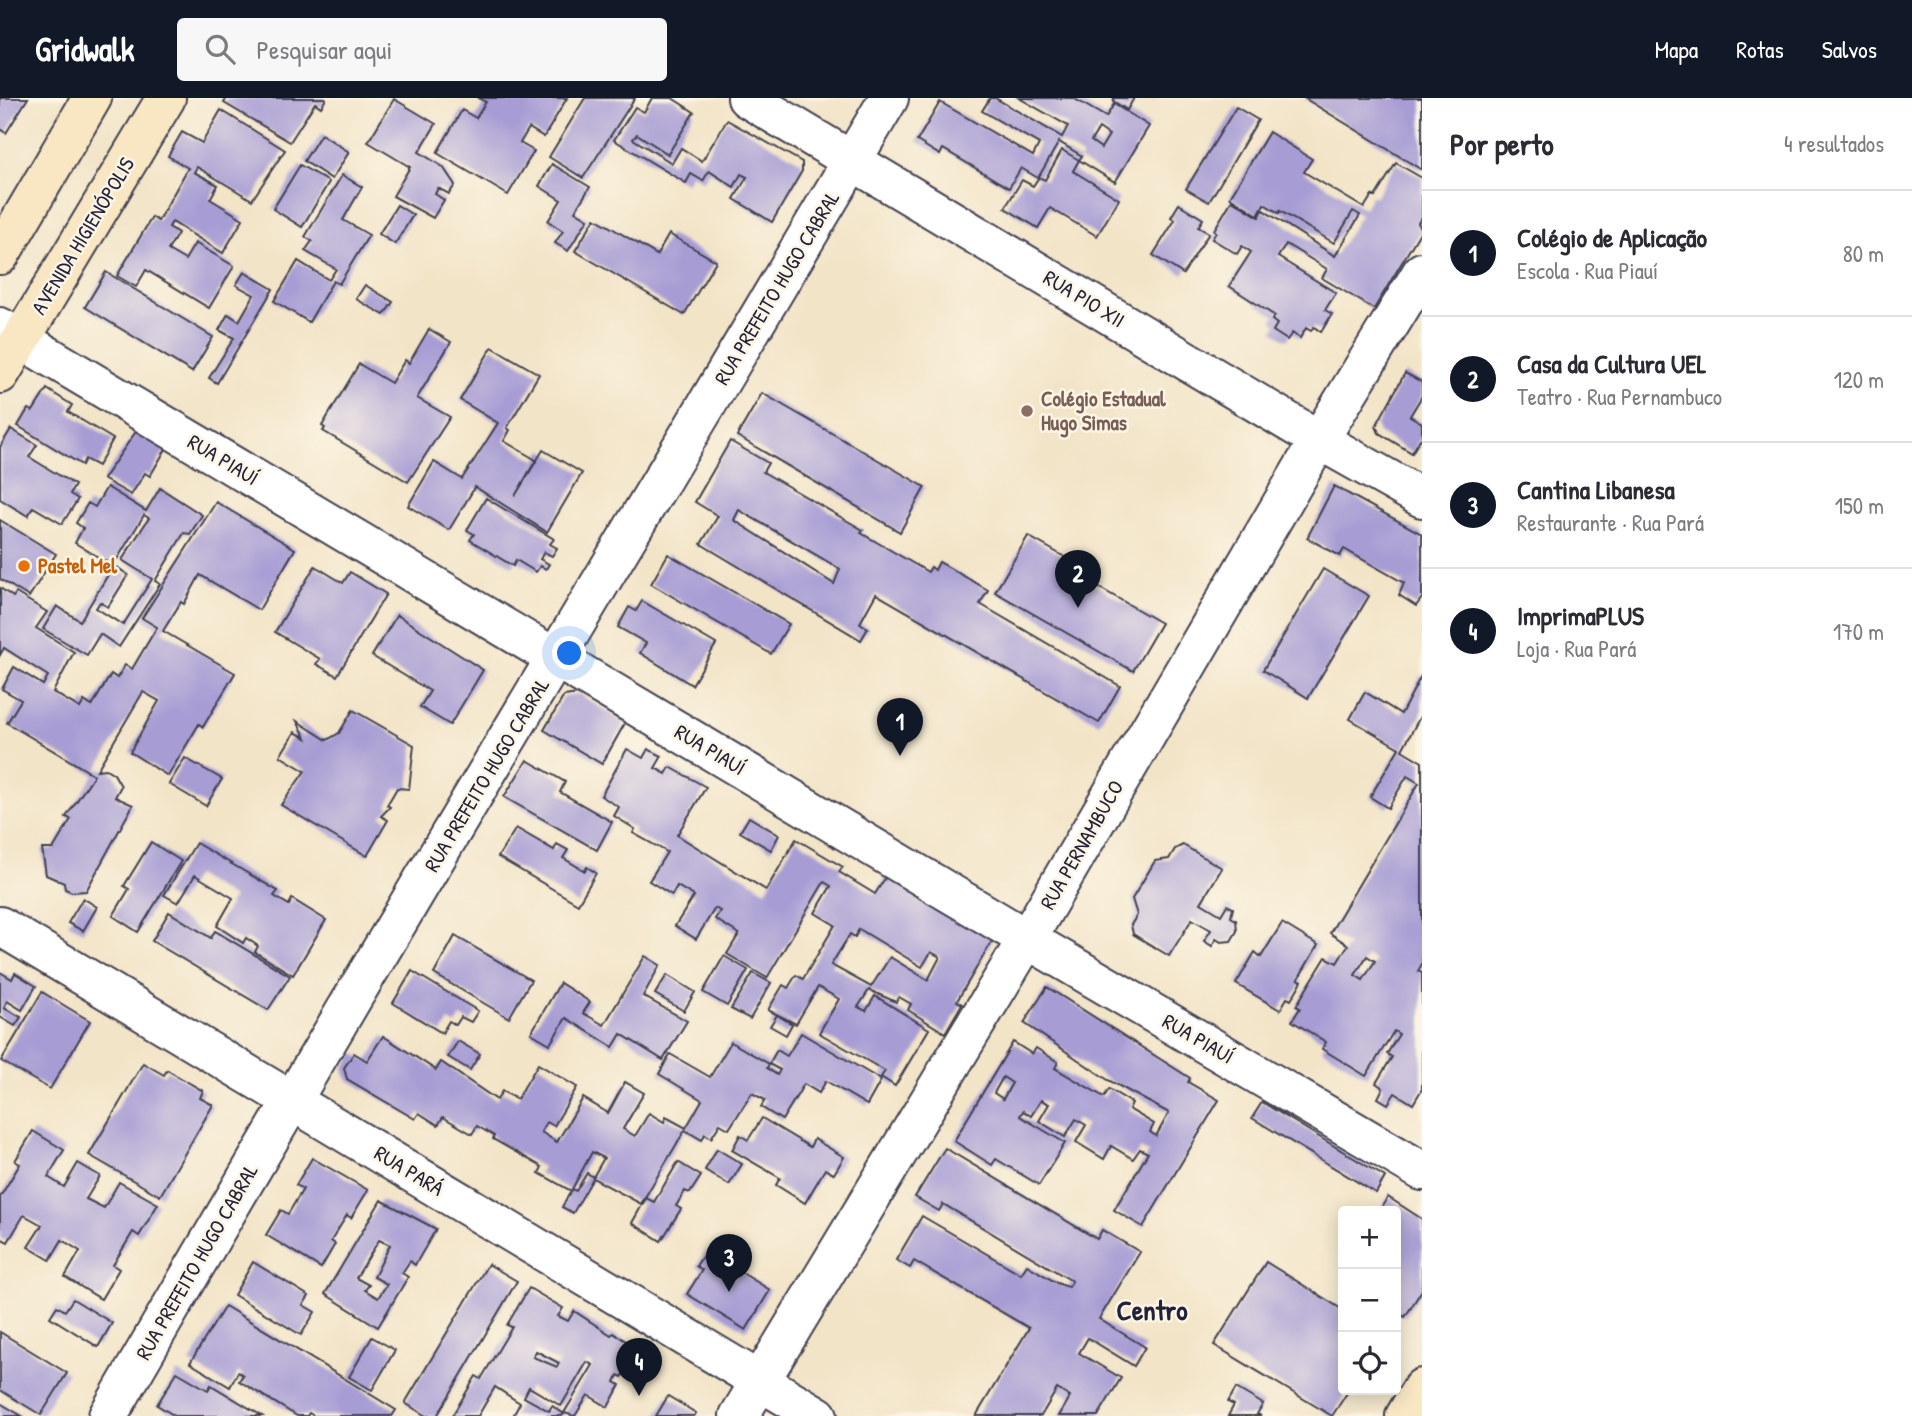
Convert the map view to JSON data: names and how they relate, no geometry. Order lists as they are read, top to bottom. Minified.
{"streets":{"main road":["AVENIDA HIGIENÓPOLIS"],"street":["RUA PREFEITO HUGO CABRAL","RUA PIO XII","RUA PIAUÍ","RUA PERNAMBUCO","RUA PARÁ"]},"crossings":[["AVENIDA HIGIENÓPOLIS","RUA PIAUÍ"],["RUA PREFEITO HUGO CABRAL","RUA PIO XII"],["RUA PREFEITO HUGO CABRAL","RUA PIAUÍ"],["RUA PREFEITO HUGO CABRAL","RUA PARÁ"],["RUA PIO XII","RUA PERNAMBUCO"],["RUA PIAUÍ","RUA PERNAMBUCO"],["RUA PERNAMBUCO","RUA PARÁ"]],"districts":["Centro"],"places":["Colégio Estadual Hugo Simas","Pastel Mel"],"page":{"header":"Gridwalk","search":"Pesquisar aqui","nav":["Mapa","Rotas","Salvos"],"heading":["Por perto","4 resultados"],"list":[{"mark":"1","name":"Colégio de Aplicação","note":"Escola · Rua Piauí","value":"80 m"},{"mark":"2","name":"Casa da Cultura UEL","note":"Teatro · Rua Pernambuco","value":"120 m"},{"mark":"3","name":"Cantina Libanesa","note":"Restaurante · Rua Pará","value":"150 m"},{"mark":"4","name":"ImprimaPLUS","note":"Loja · Rua Pará","value":"170 m"}],"pins":["2","1","3","4"],"map_buttons":["+","−"]}}
